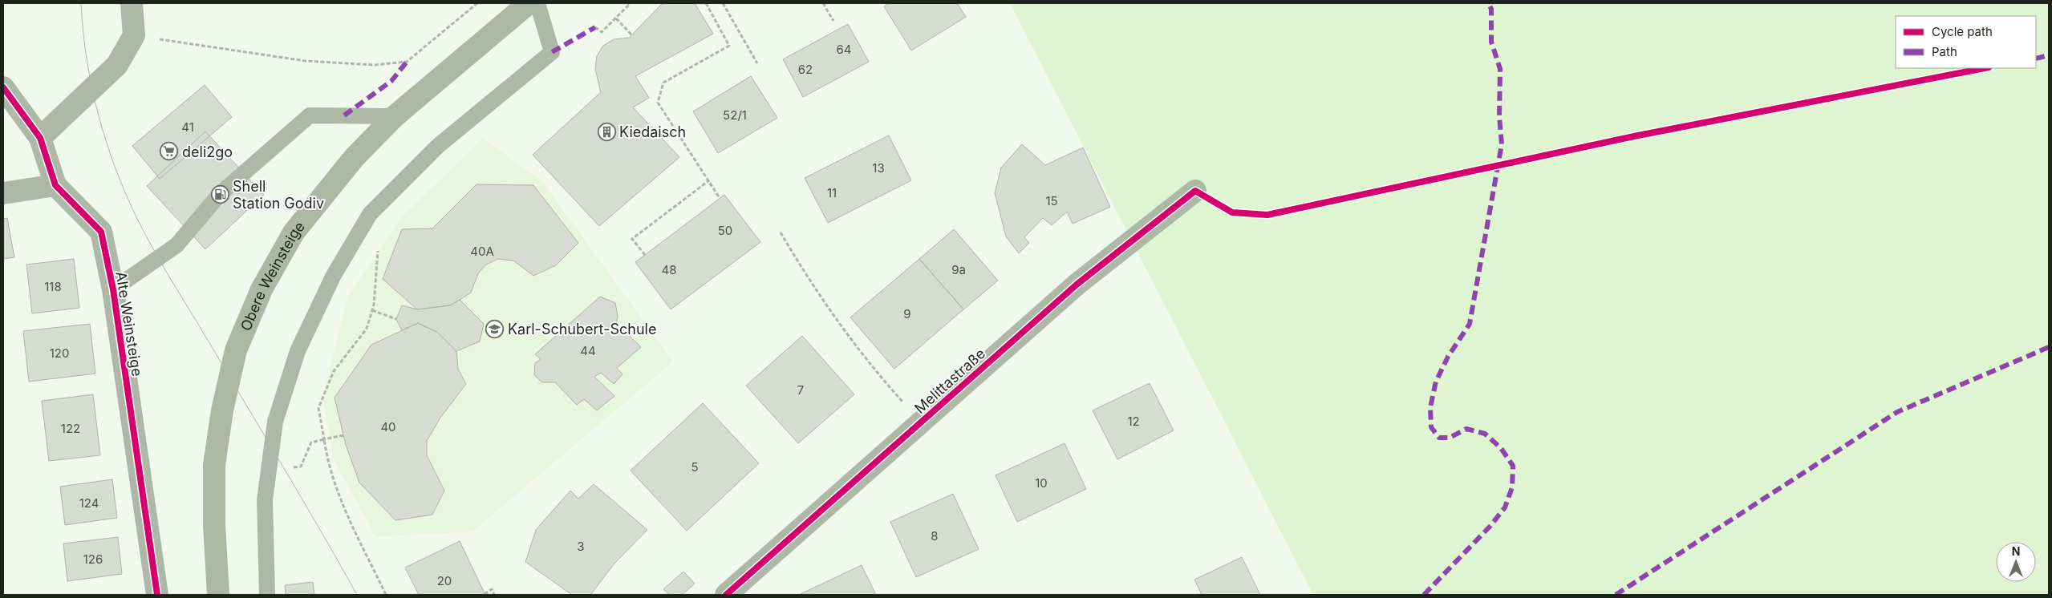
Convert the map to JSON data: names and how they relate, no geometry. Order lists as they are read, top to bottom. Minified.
{"streets":{"main road":["Obere Weinsteige"],"street":["Alte Weinsteige","Melittastraße"]},"places":{"building":["Kiedaisch"],"supermarket":["deli2go"],"fuel station":["Shell Station Godiv"],"school or university":["Karl-Schubert-Schule"]},"house_numbers":["64","62","52/1","41","13","11","15","50","40A","48","9a","118","9","44","120","7","12","40","122","5","10","124","8","3","126","20"],"legend":["Cycle path","Path"],"north":"top"}
